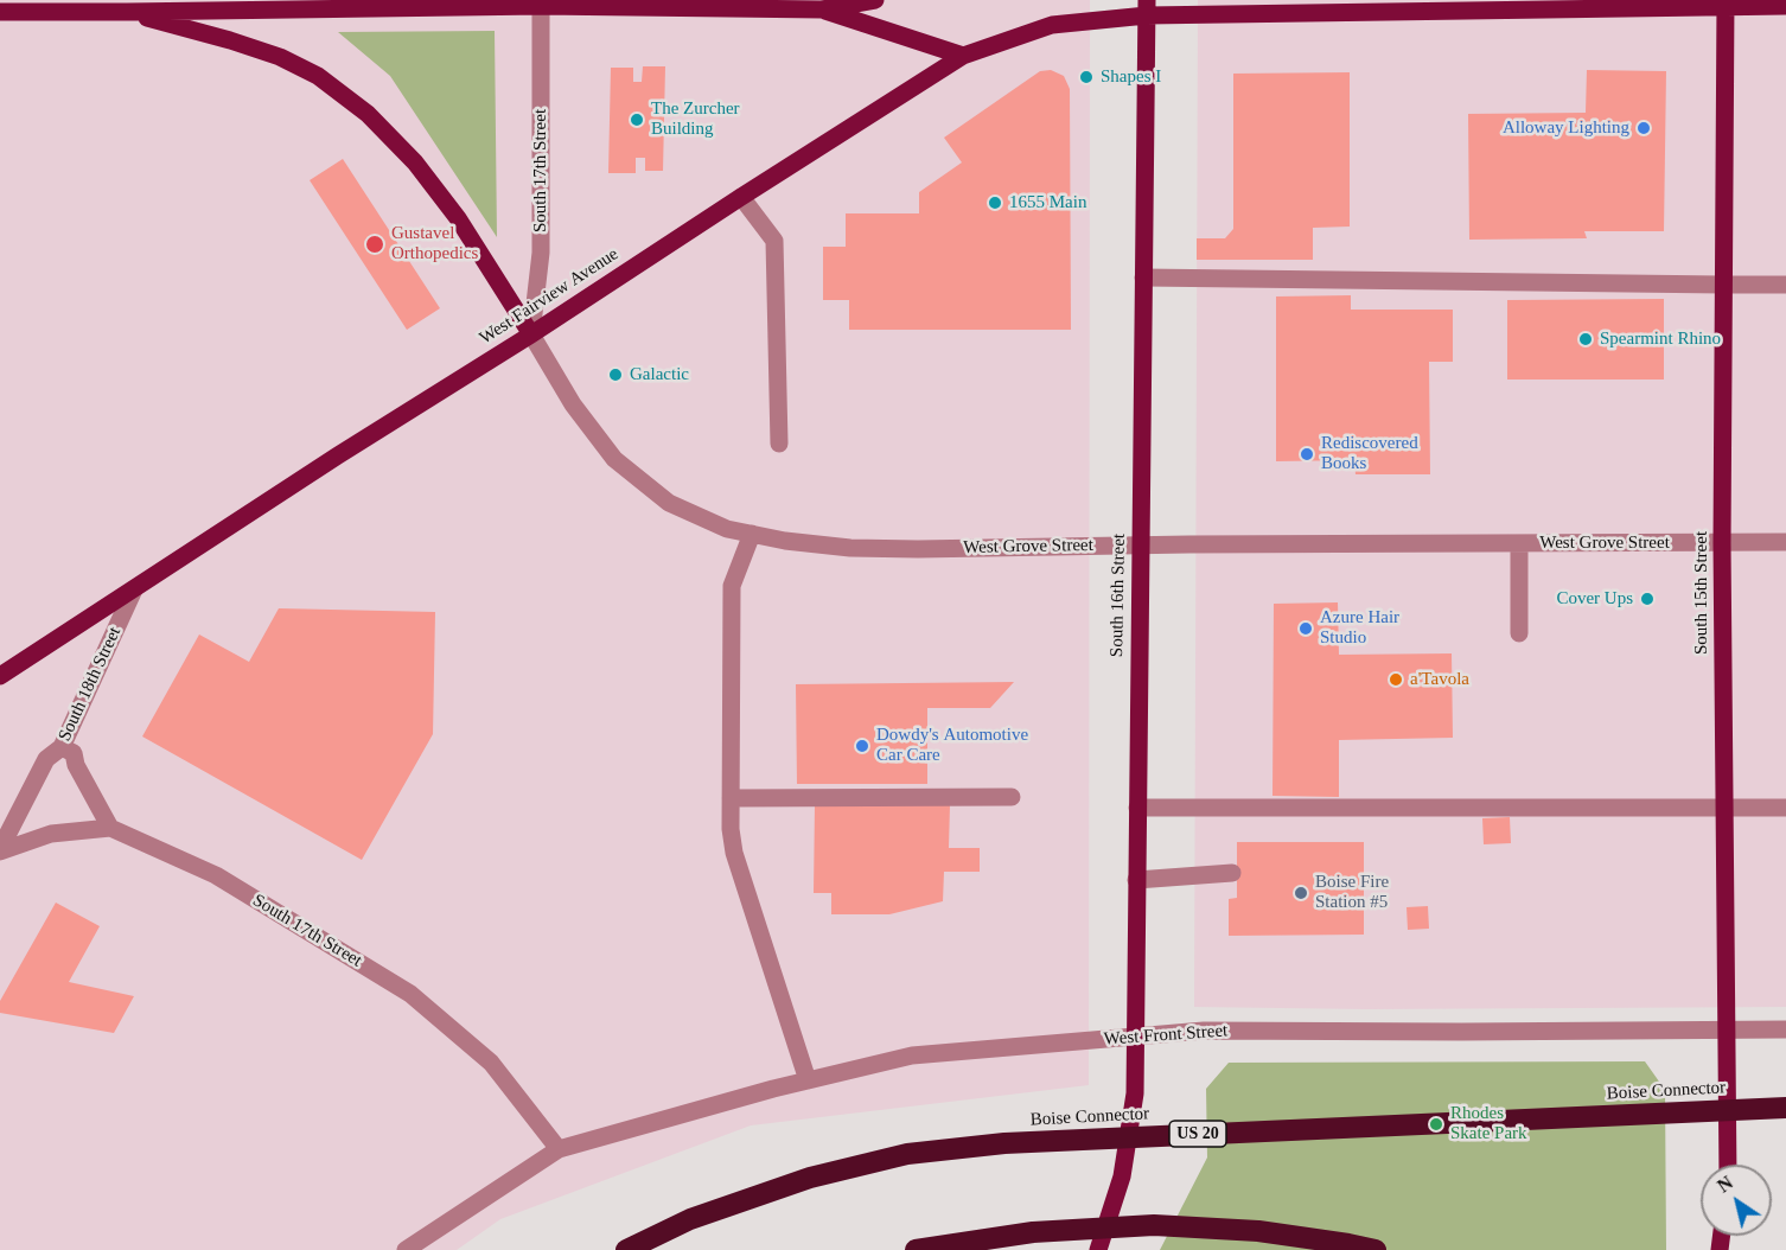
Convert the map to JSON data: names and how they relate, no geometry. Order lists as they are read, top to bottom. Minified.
{"streets":{"highway":["Boise Connector","US 20"],"main road":["West Fairview Avenue","South 15th Street","South 16th Street"],"street":["South 17th Street","West Grove Street","South 18th Street","West Front Street"]},"crossings":[["South 17th Street","West Fairview Avenue"],["South 17th Street","West Grove Street"],["South 17th Street","South 18th Street"],["South 17th Street","West Front Street"],["West Fairview Avenue","West Grove Street"],["West Fairview Avenue","South 15th Street"],["West Fairview Avenue","South 16th Street"],["West Fairview Avenue","South 18th Street"],["West Grove Street","South 15th Street"],["West Grove Street","South 16th Street"],["South 15th Street","West Front Street"],["South 16th Street","West Front Street"]],"places":["Shapes I","The Zurcher Building","Alloway Lighting","1655 Main","Gustavel Orthopedics","Spearmint Rhino","Galactic","Rediscovered Books","Cover Ups","Azure Hair Studio","a'Tavola","Dowdy's Automotive Car Care","Boise Fire Station #5","Rhodes Skate Park"],"north":"top left"}
